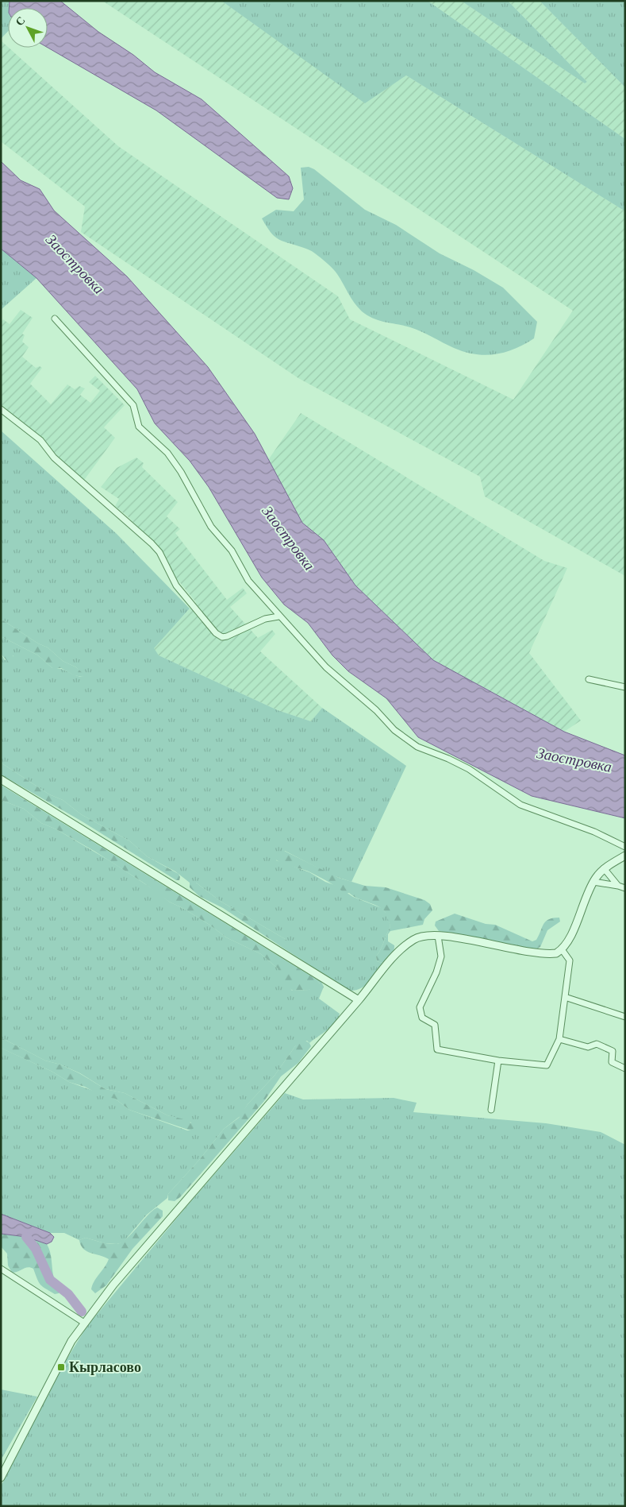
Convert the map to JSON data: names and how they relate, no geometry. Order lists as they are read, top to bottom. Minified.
{"water":["Заостровка"],"places":{"transit":["Кырласово"]},"north":"top left"}
